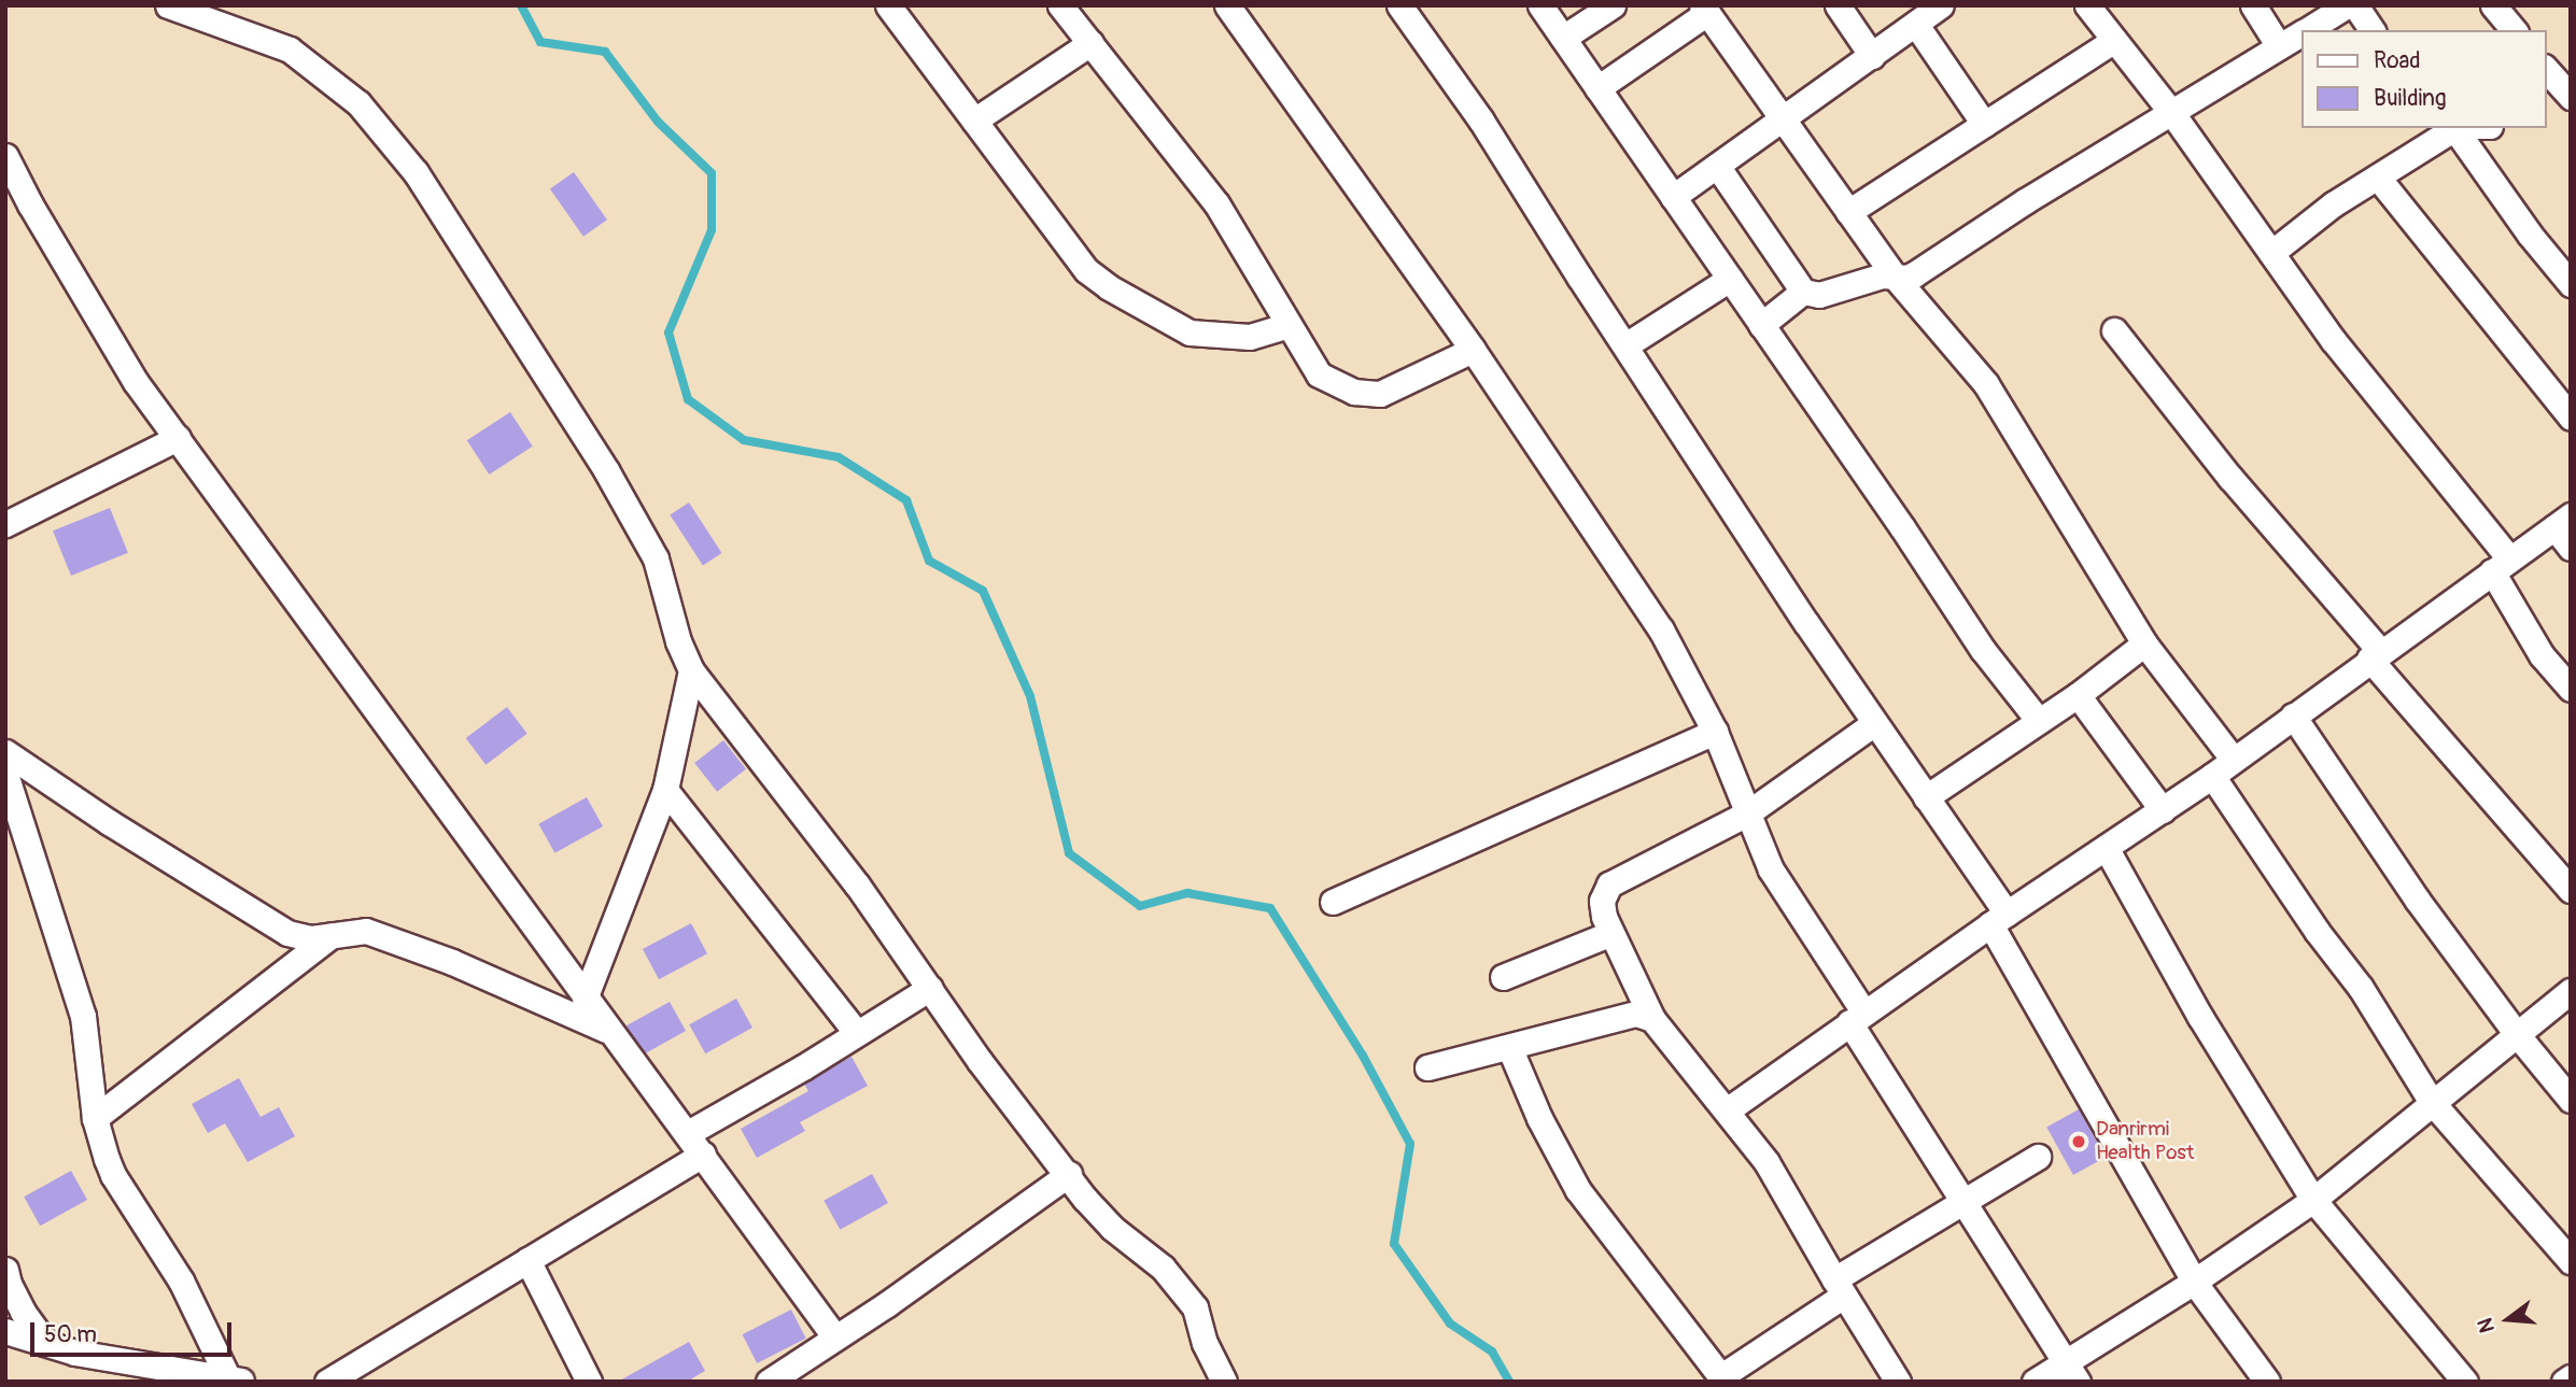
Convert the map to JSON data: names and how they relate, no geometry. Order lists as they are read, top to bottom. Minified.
{"places":["Danrirmi Health Post"],"legend":["Road","Building"],"scale_bar":"50 m","north":"left"}
